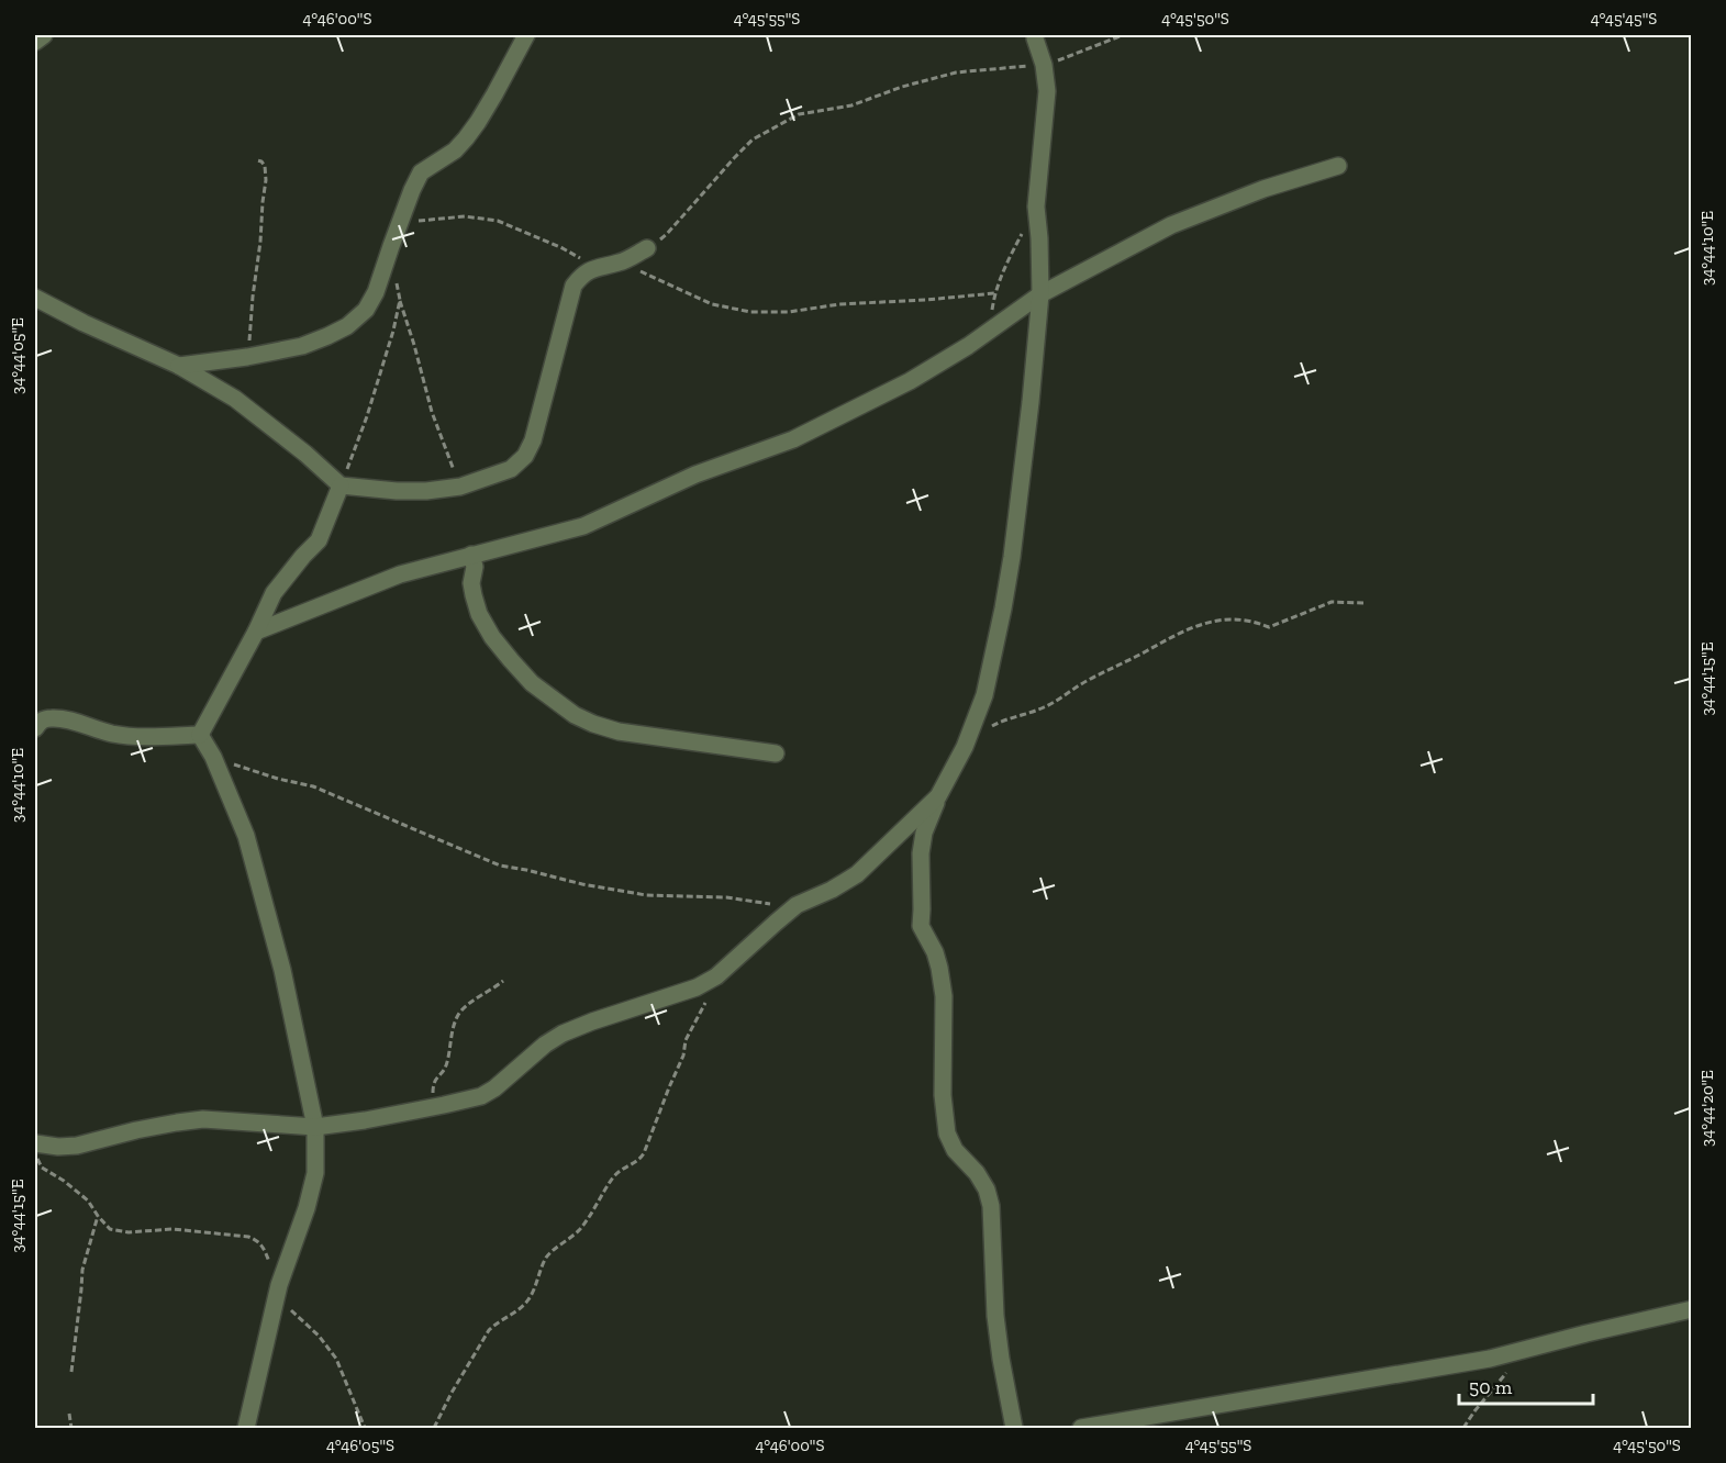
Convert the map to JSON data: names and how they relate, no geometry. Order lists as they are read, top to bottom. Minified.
{"scale_bar":"50 m","coordinates":["4°46'00\"S","4°45'55\"S","4°45'50\"S","4°45'45\"S","34°44'10\"E","34°44'05\"E","34°44'15\"E","34°44'20\"E","4°46'05\"S"]}
